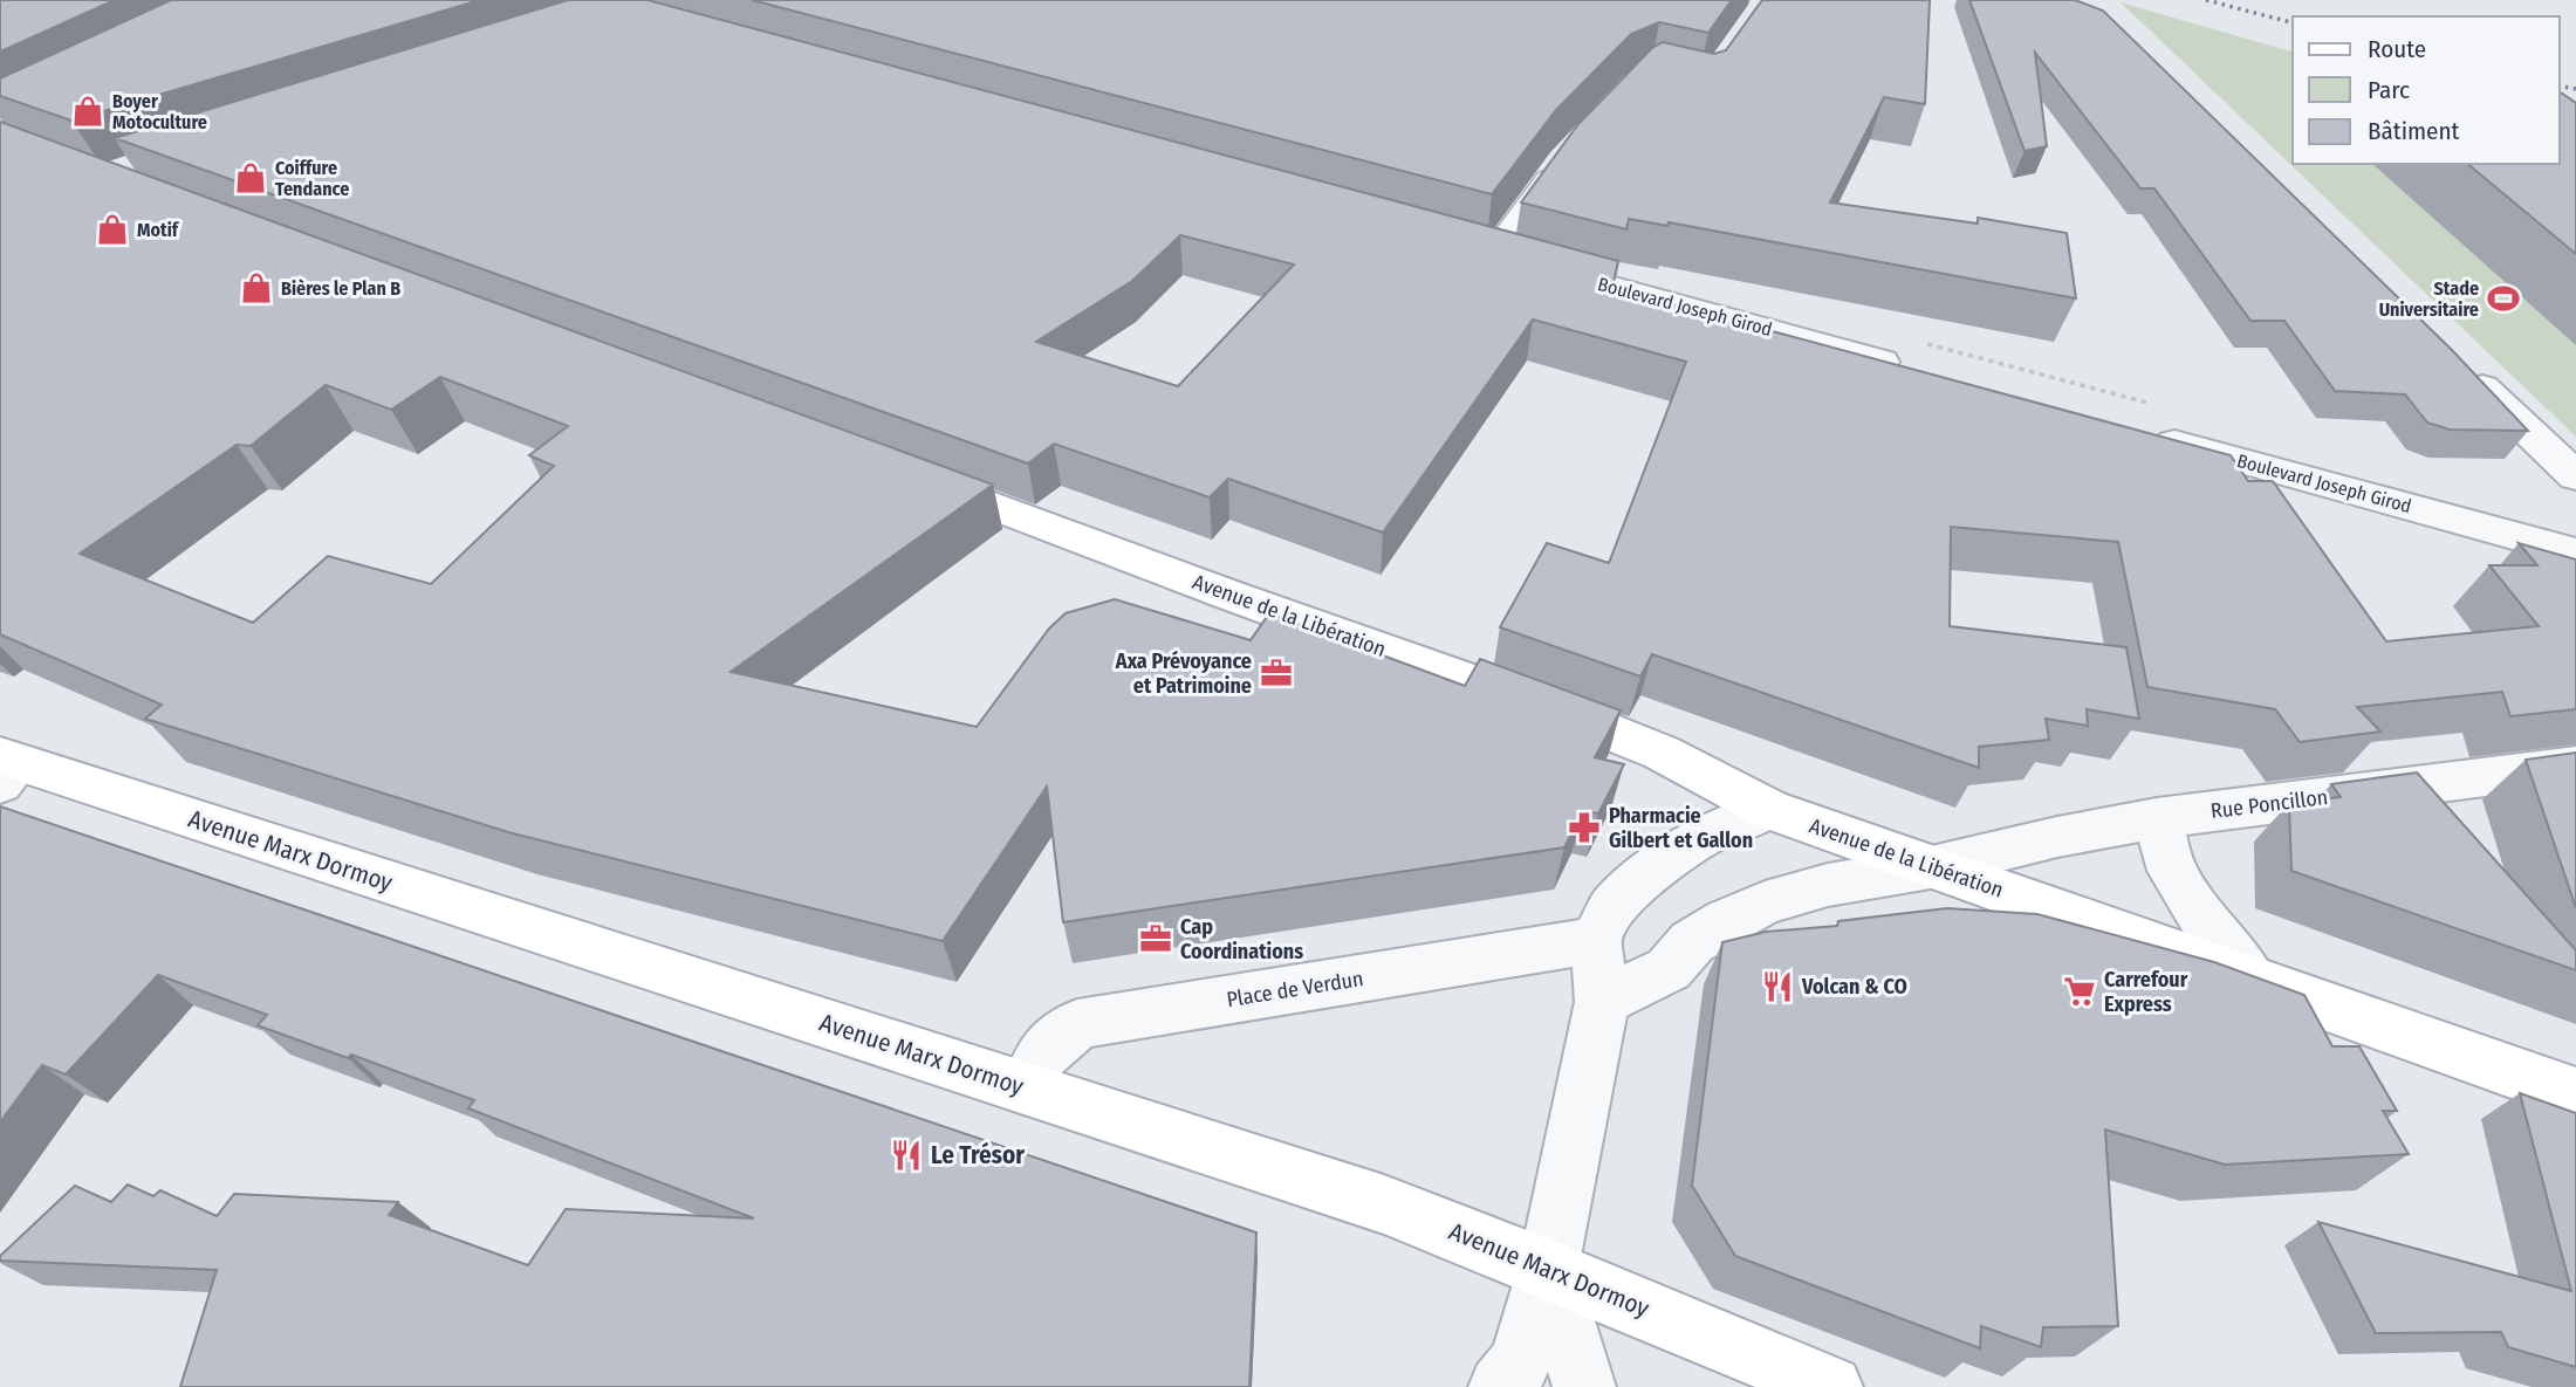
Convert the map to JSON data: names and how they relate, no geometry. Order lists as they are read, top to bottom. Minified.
{"streets":{"main road":["Avenue de la Libération","Avenue Marx Dormoy"],"street":["Boulevard Joseph Girod","Rue Poncillon","Place de Verdun"]},"crossings":[["Avenue de la Libération","Rue Poncillon"],["Avenue Marx Dormoy","Place de Verdun"]],"places":{"shop":["Boyer Motoculture","Coiffure Tendance","Motif","Bières le Plan B"],"sports":["Stade Universitaire"],"office":["Axa Prévoyance et Patrimoine","Cap Coordinations"],"pharmacy":["Pharmacie Gilbert et Gallon"],"restaurant":["Volcan & CO","Le Trésor"],"supermarket":["Carrefour Express"]},"legend":["Route","Parc","Bâtiment"]}
